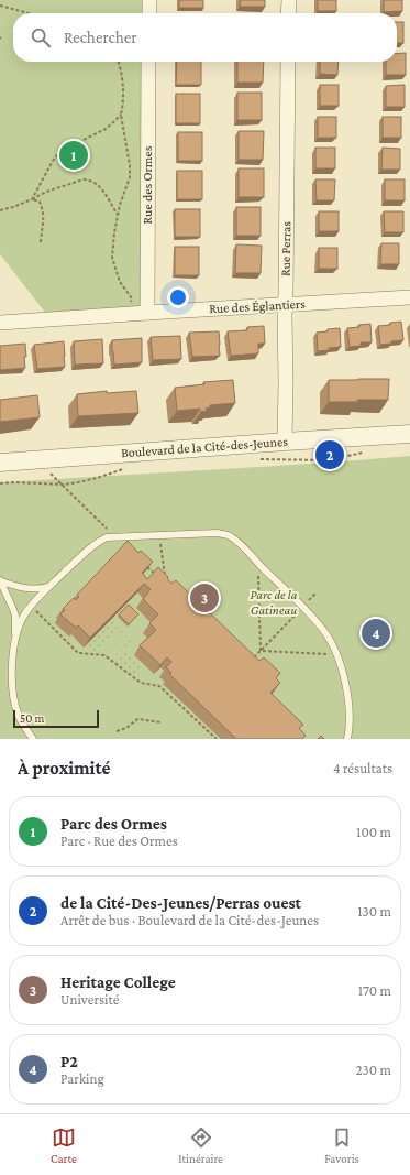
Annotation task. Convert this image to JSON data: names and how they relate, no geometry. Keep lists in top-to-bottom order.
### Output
{
  "streets": {
    "street": [
      "Rue des Ormes",
      "Rue Perras",
      "Rue des Églantiers",
      "Boulevard de la Cité-des-Jeunes"
    ]
  },
  "crossings": [
    ["Rue des Ormes", "Rue des Églantiers"],
    ["Rue Perras", "Rue des Églantiers"],
    ["Rue Perras", "Boulevard de la Cité-des-Jeunes"]
  ],
  "parks": ["Parc de la Gatineau"],
  "scale_bar": "50 m",
  "page": {
    "search": "Rechercher",
    "pins": [
      "1",
      "2",
      "3",
      "4"
    ],
    "scale": "50 m",
    "heading": ["À proximité", "4 résultats"],
    "list": [
      {
        "mark": "1",
        "name": "Parc des Ormes",
        "note": "Parc · Rue des Ormes",
        "value": "100 m"
      },
      {
        "mark": "2",
        "name": "de la Cité-Des-Jeunes/Perras ouest",
        "note": "Arrêt de bus · Boulevard de la Cité-des-Jeunes",
        "value": "130 m"
      },
      {
        "mark": "3",
        "name": "Heritage College",
        "note": "Université",
        "value": "170 m"
      },
      {
        "mark": "4",
        "name": "P2",
        "note": "Parking",
        "value": "230 m"
      }
    ],
    "nav": ["Carte", "Itinéraire", "Favoris"]
  }
}
